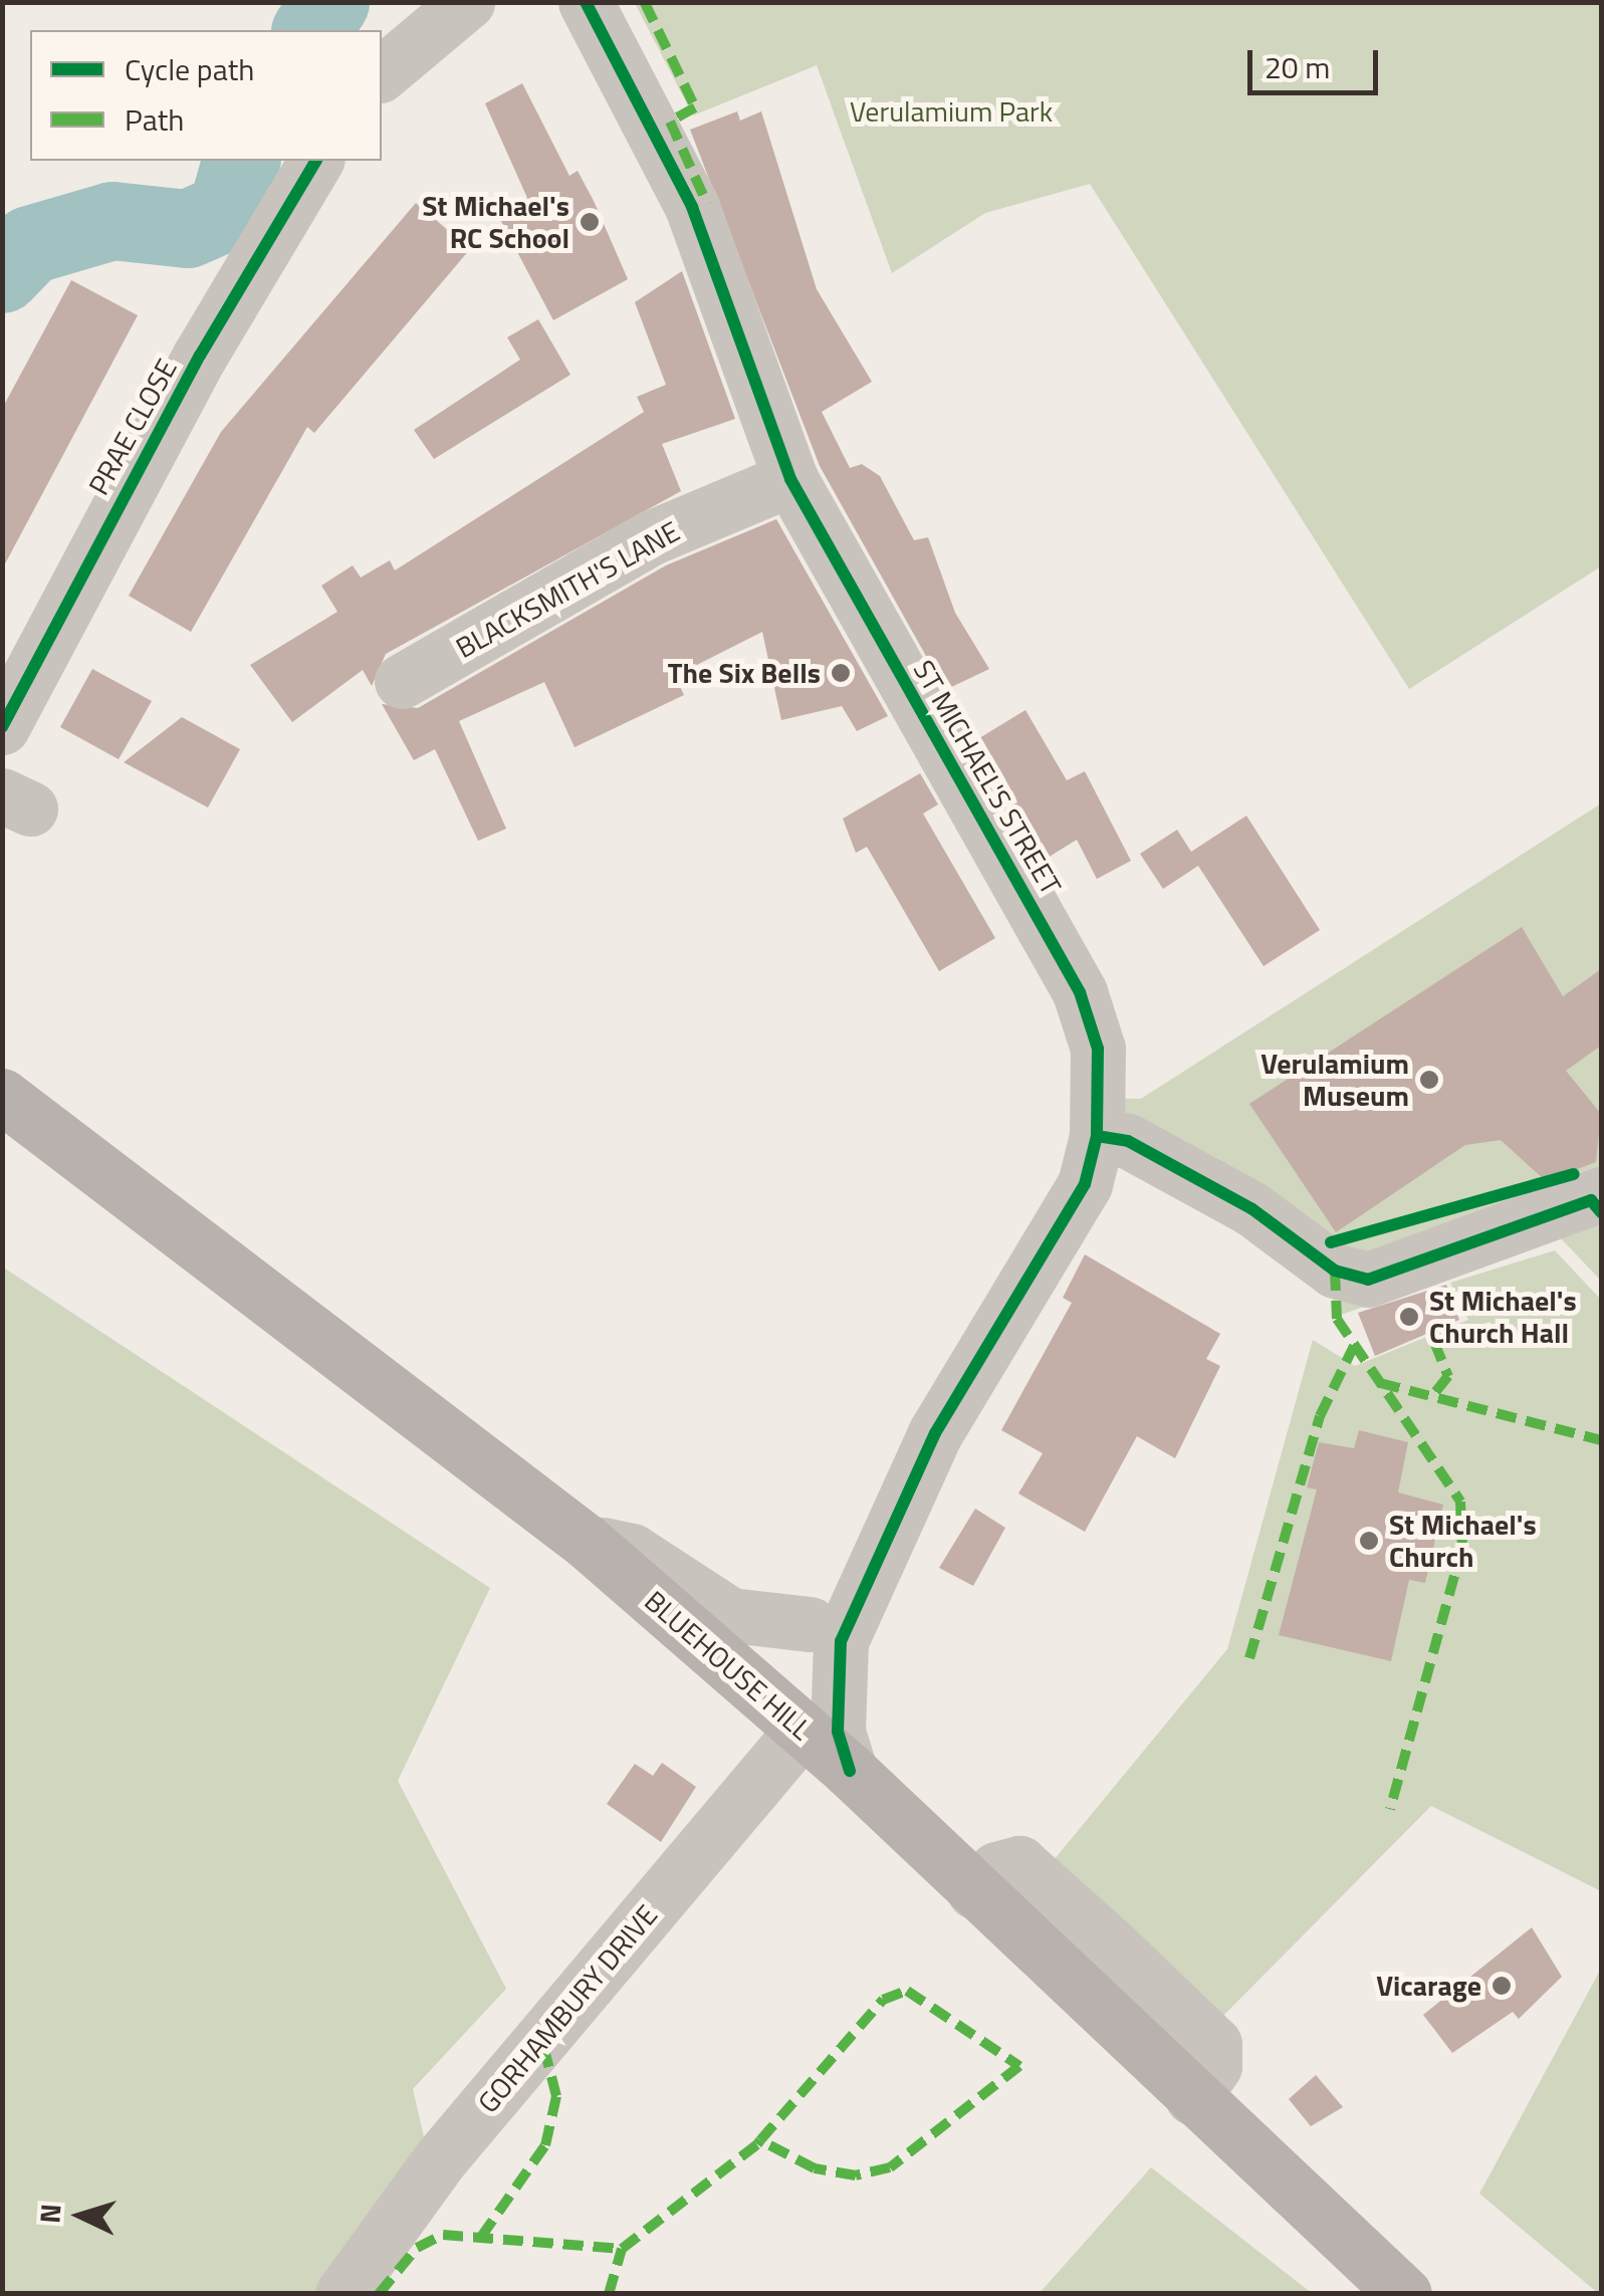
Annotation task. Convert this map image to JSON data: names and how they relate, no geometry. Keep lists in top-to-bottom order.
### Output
{
  "streets": {
    "main road": ["BLUEHOUSE HILL"],
    "street": [
      "PRAE CLOSE",
      "BLACKSMITH'S LANE",
      "ST MICHAEL'S STREET",
      "GORHAMBURY DRIVE"
    ]
  },
  "crossings": [
    ["BLACKSMITH'S LANE", "ST MICHAEL'S STREET"],
    ["BLUEHOUSE HILL", "GORHAMBURY DRIVE"]
  ],
  "parks": ["Verulamium Park"],
  "places": [
    "St Michael's RC School",
    "The Six Bells",
    "Verulamium Museum",
    "St Michael's Church Hall",
    "St Michael's Church",
    "Vicarage"
  ],
  "legend": ["Cycle path", "Path"],
  "scale_bar": "20 m",
  "north": "left"
}
